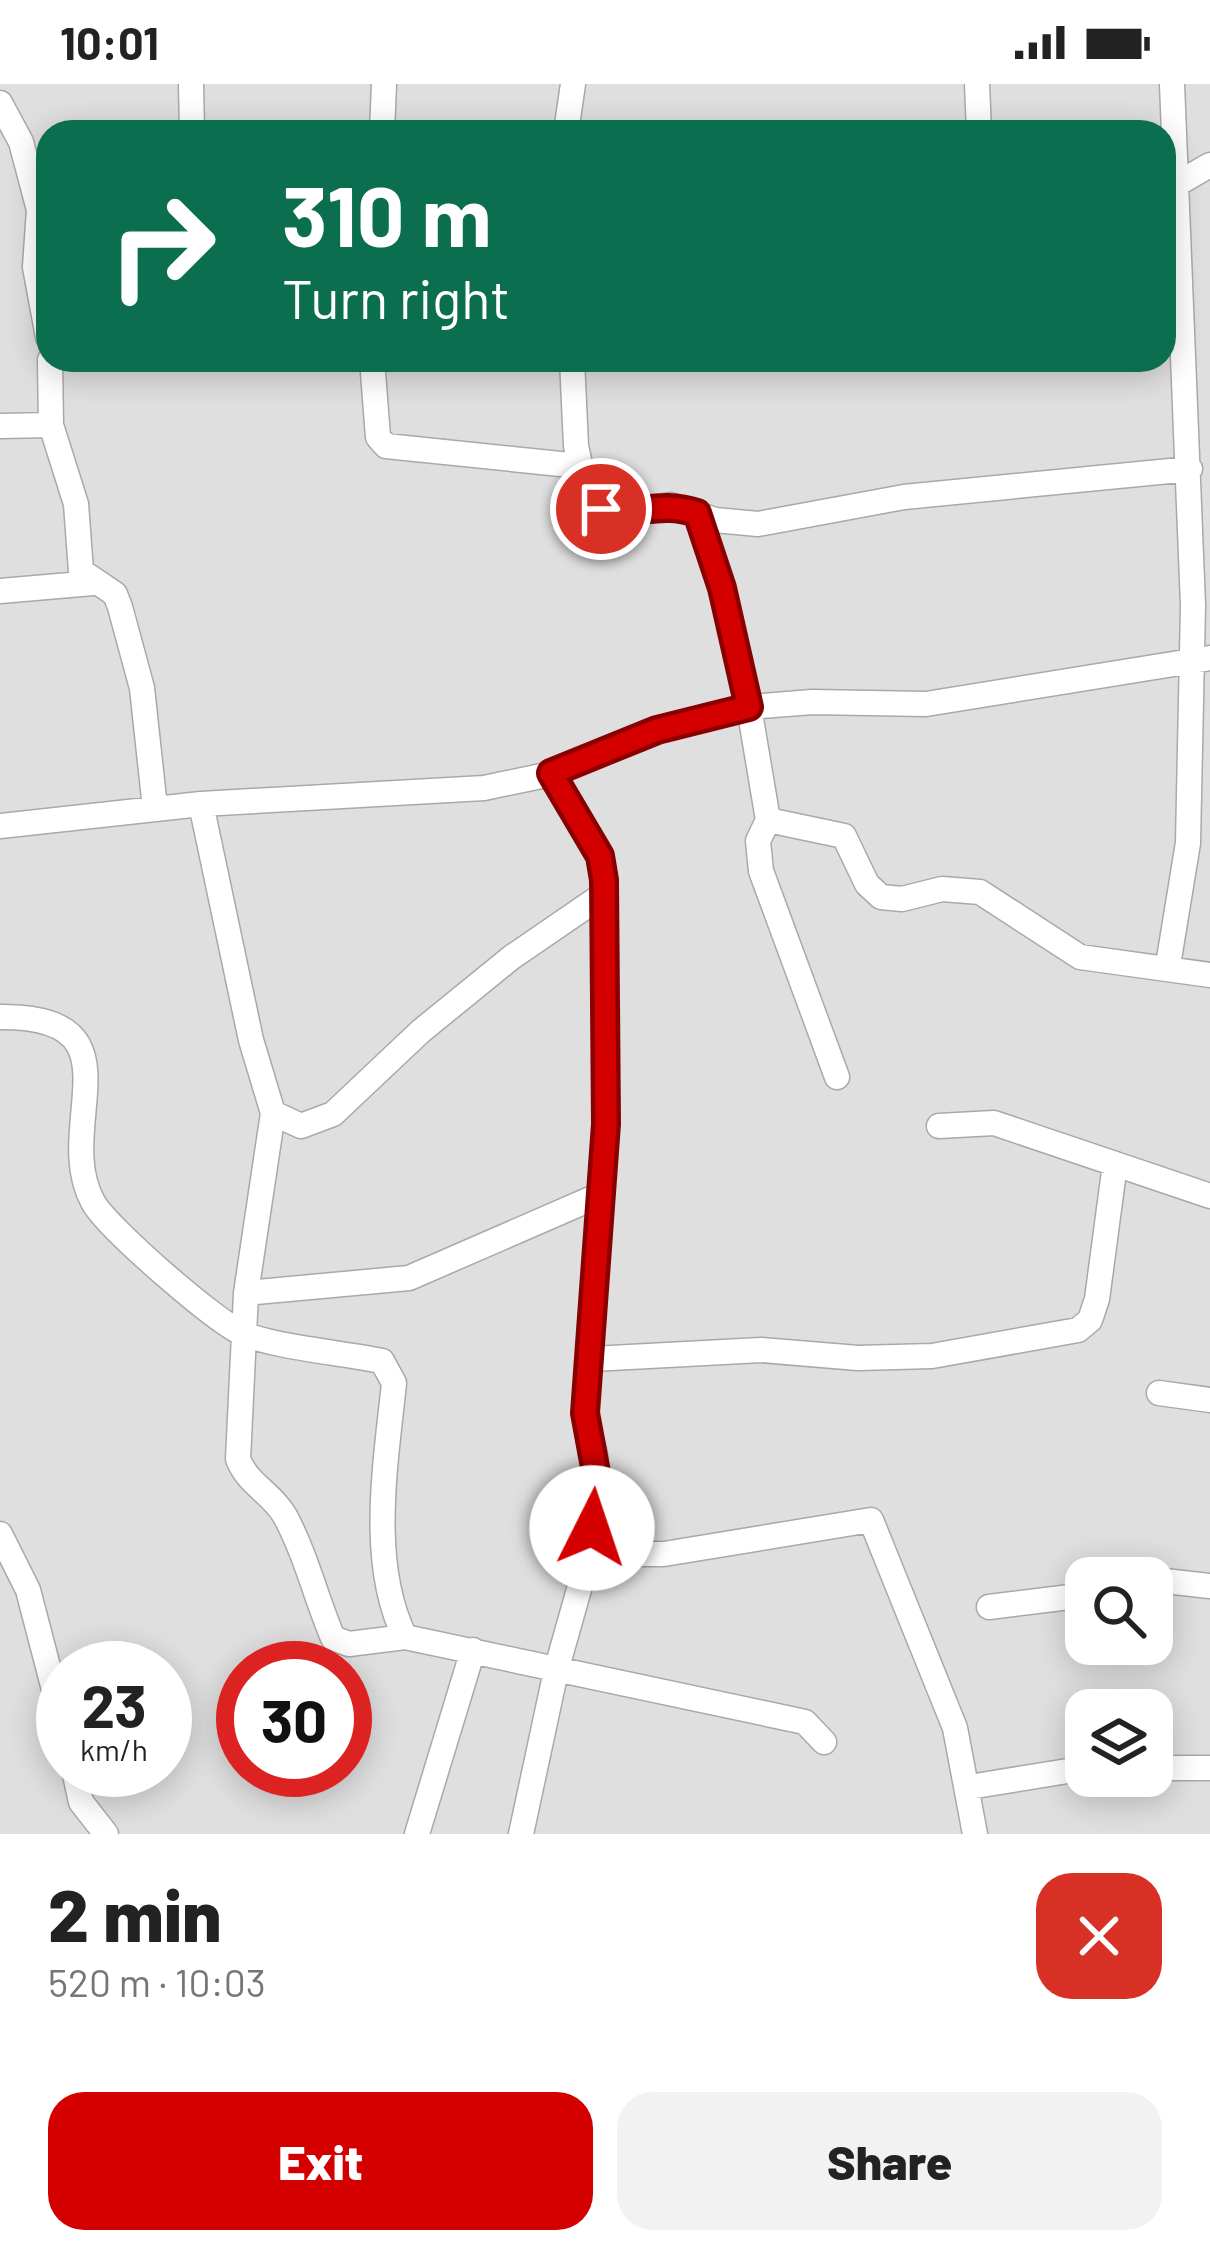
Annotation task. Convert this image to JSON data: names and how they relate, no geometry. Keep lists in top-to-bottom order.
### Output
{
  "page": {
    "status": "10:01",
    "turn": ["310 m", "Turn right"],
    "speed": "23 km/h",
    "limit": "30",
    "heading": ["2 min", "520 m · 10:03"],
    "buttons": ["Exit", "Share"]
  }
}
